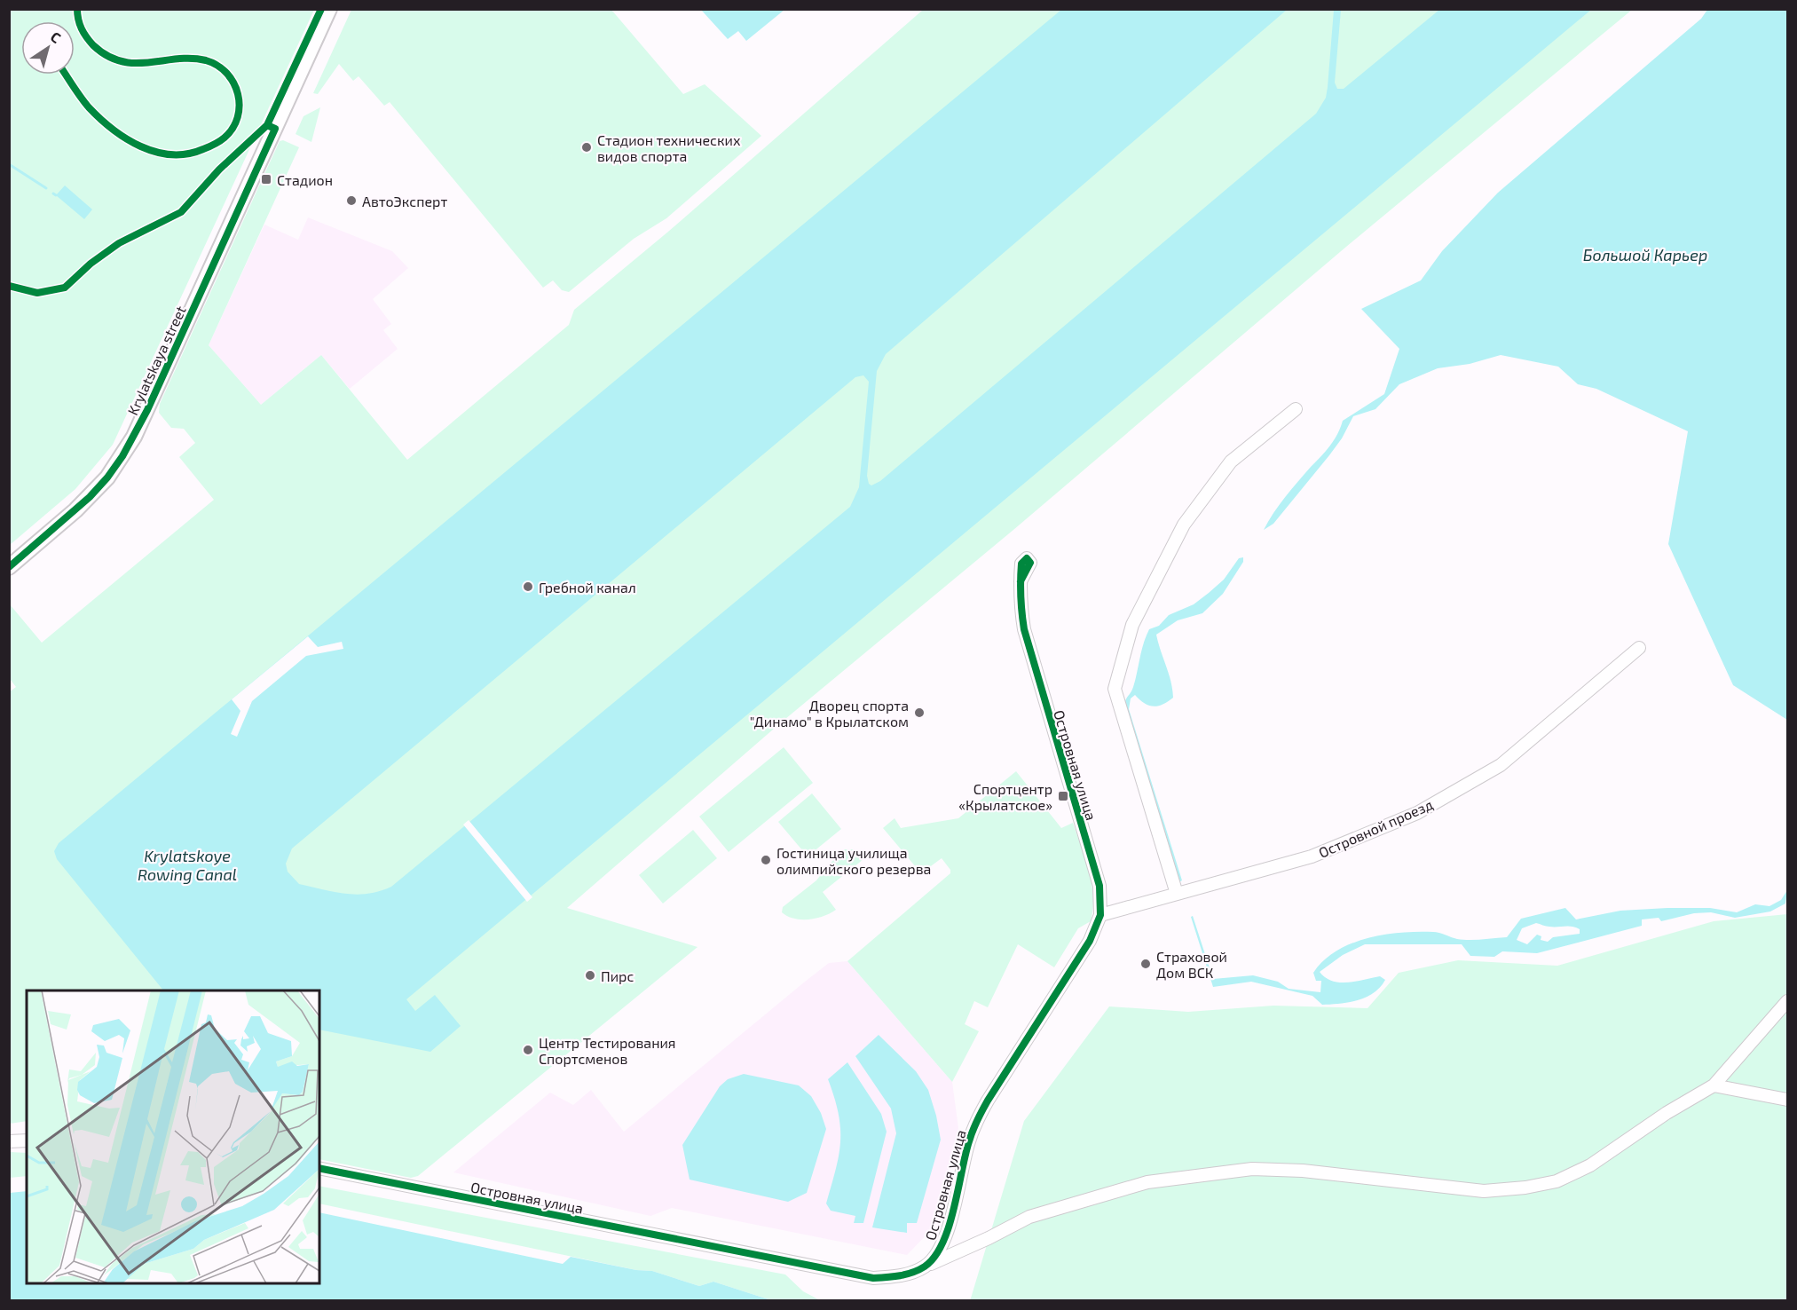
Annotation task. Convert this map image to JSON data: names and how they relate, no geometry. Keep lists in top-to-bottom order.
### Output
{
  "streets": {
    "main road": ["Krylatskaya street"],
    "street": ["Островная улица", "Островной проезд"]
  },
  "crossings": [
    ["Островная улица", "Островной проезд"]
  ],
  "water": ["Большой Карьер", "Krylatskoye Rowing Canal"],
  "places": {
    "other": [
      "Стадион технических видов спорта",
      "АвтоЭксперт",
      "Гребной канал",
      "Дворец спорта \"Динамо\" в Крылатском",
      "Гостиница училища олимпийского резерва",
      "Страховой Дом ВСК",
      "Пирс",
      "Центр Тестирования Спортсменов"
    ],
    "transit": ["Стадион", "Спортцентр «Крылатское»"]
  },
  "north": "top right"
}
